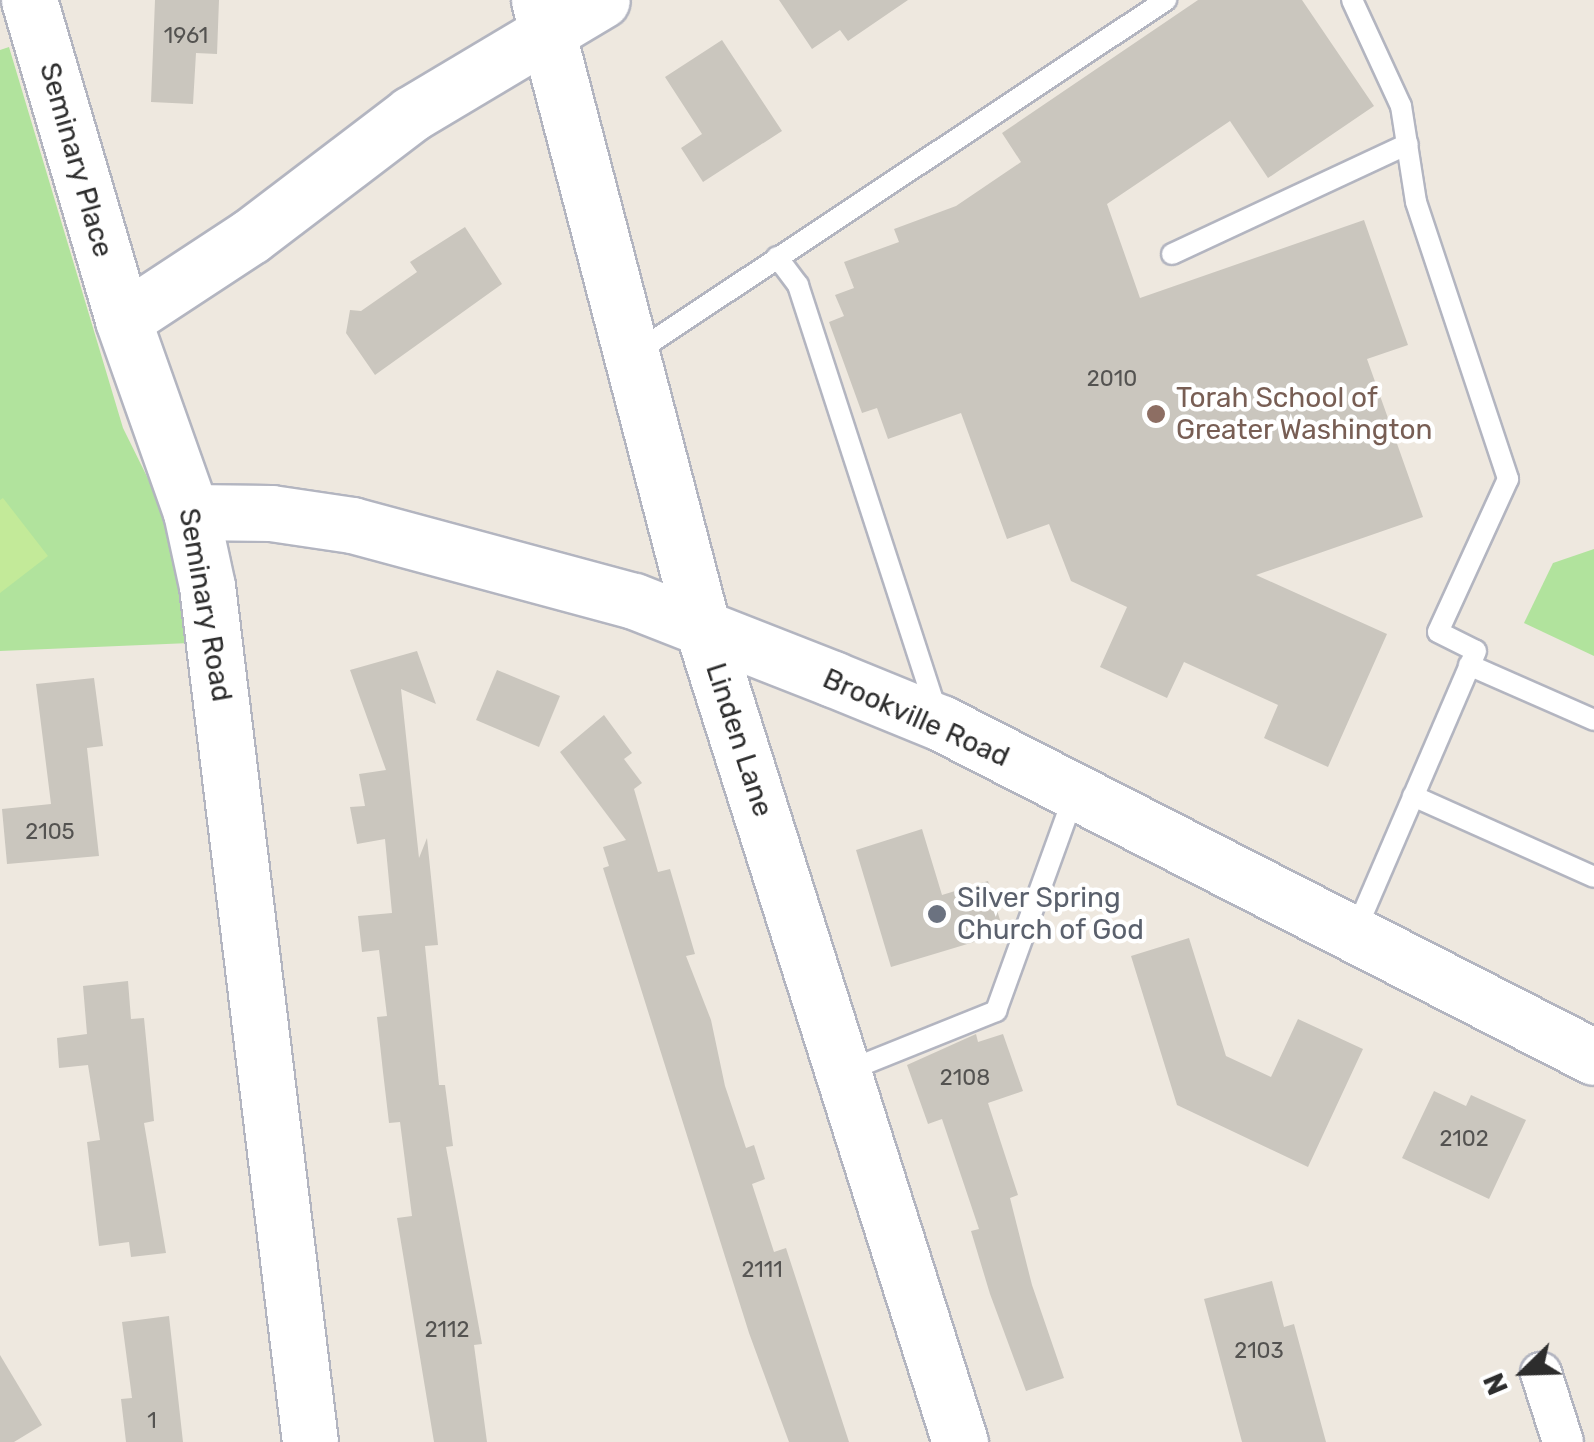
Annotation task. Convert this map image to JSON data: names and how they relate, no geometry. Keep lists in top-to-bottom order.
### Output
{
  "streets": {
    "street": [
      "Seminary Place",
      "Seminary Road",
      "Brookville Road",
      "Linden Lane"
    ]
  },
  "crossings": [
    ["Seminary Place", "Seminary Road"],
    ["Seminary Road", "Brookville Road"],
    ["Brookville Road", "Linden Lane"]
  ],
  "places": ["Torah School of Greater Washington", "Silver Spring Church of God"],
  "house_numbers": [
    "1961",
    "2010",
    "2105",
    "2108",
    "2102",
    "2111",
    "2112",
    "2103",
    "1"
  ],
  "north": "bottom left"
}
